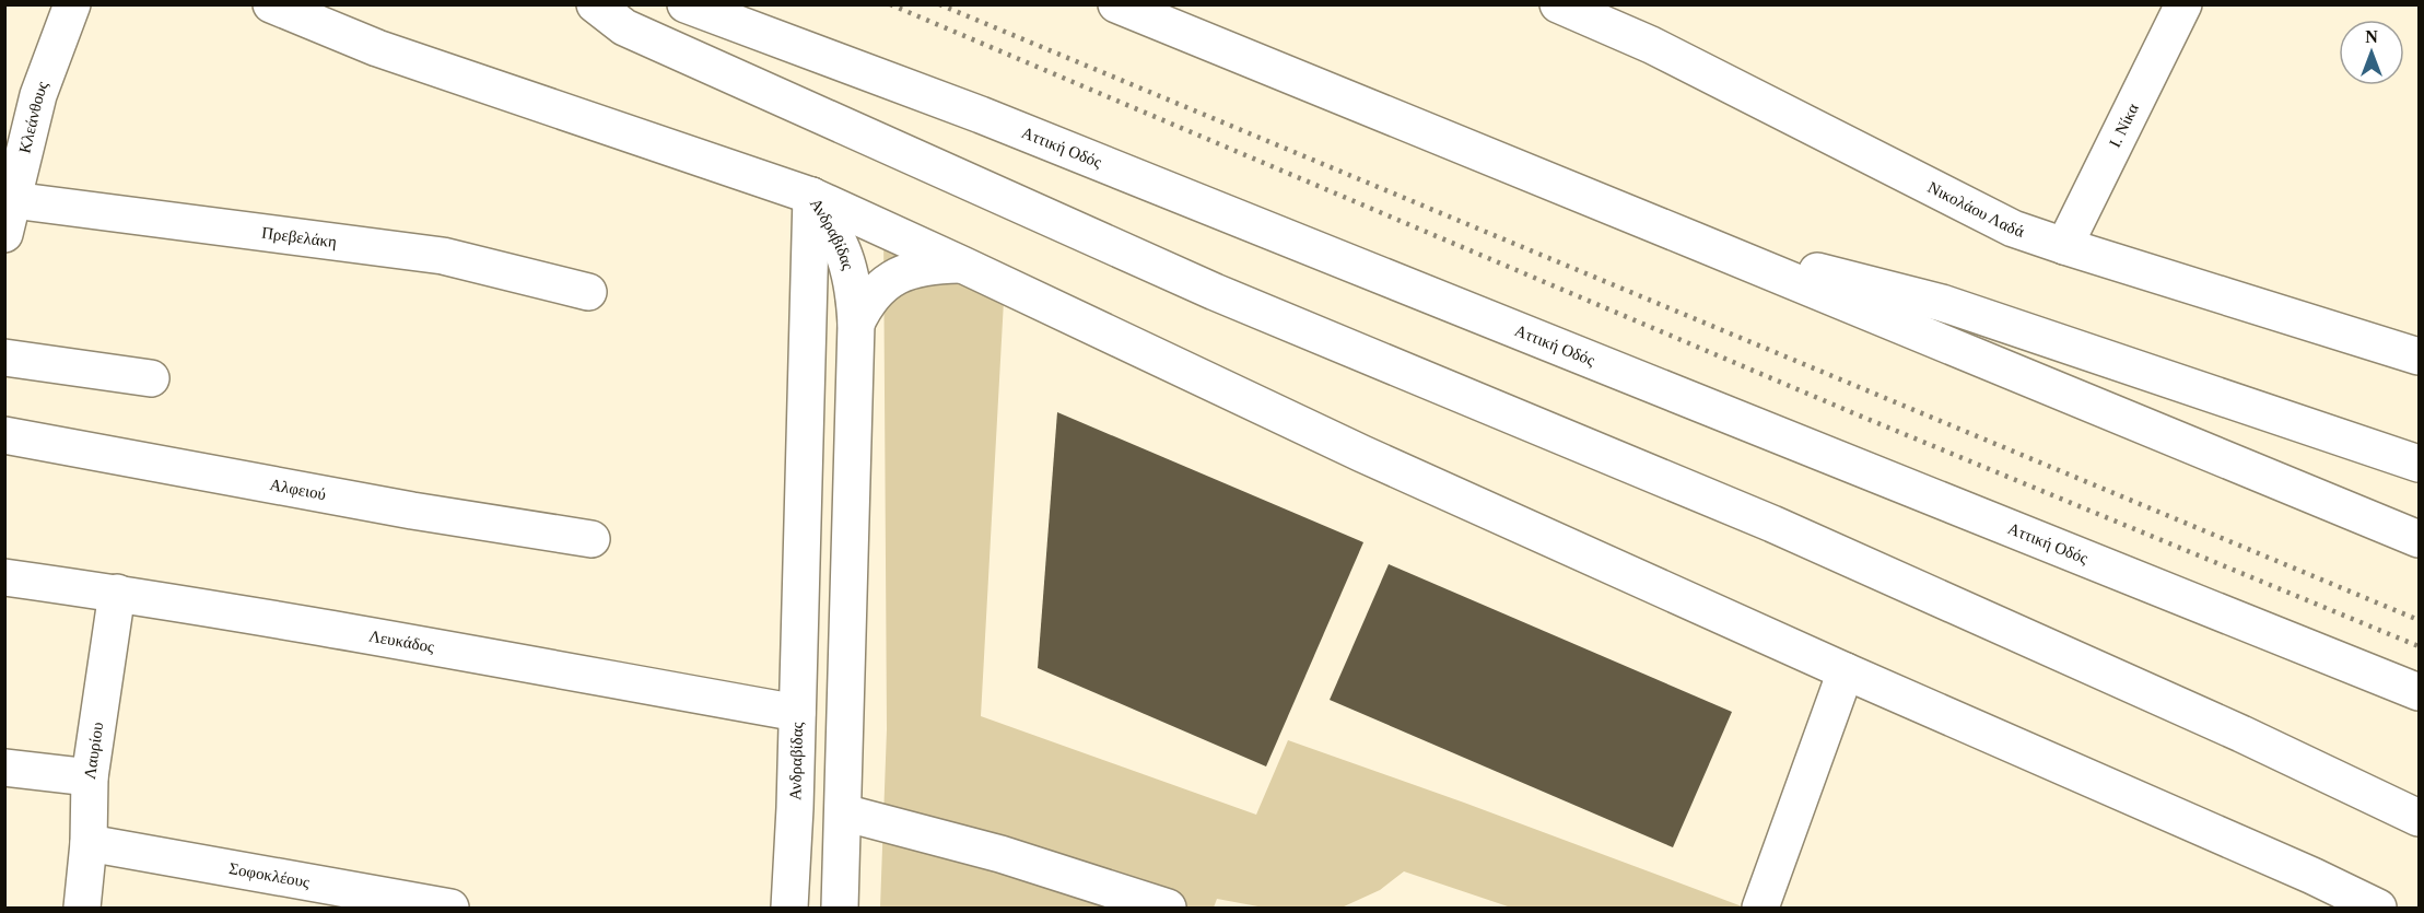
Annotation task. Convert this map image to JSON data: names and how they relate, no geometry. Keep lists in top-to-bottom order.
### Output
{
  "streets": {
    "main road": [
      "Κλεάνθους",
      "Ι. Νίκα",
      "Αττική Οδός",
      "Νικολάου Λαδά",
      "Πρεβελάκη",
      "Ανδραβίδας",
      "Αλφειού",
      "Λευκάδος",
      "Λαυρίου",
      "Σοφοκλέους"
    ]
  },
  "crossings": [
    ["Κλεάνθους", "Πρεβελάκη"],
    ["Ι. Νίκα", "Νικολάου Λαδά"],
    ["Ανδραβίδας", "Λευκάδος"],
    ["Λευκάδος", "Λαυρίου"],
    ["Λαυρίου", "Σοφοκλέους"]
  ],
  "north": "top"
}
